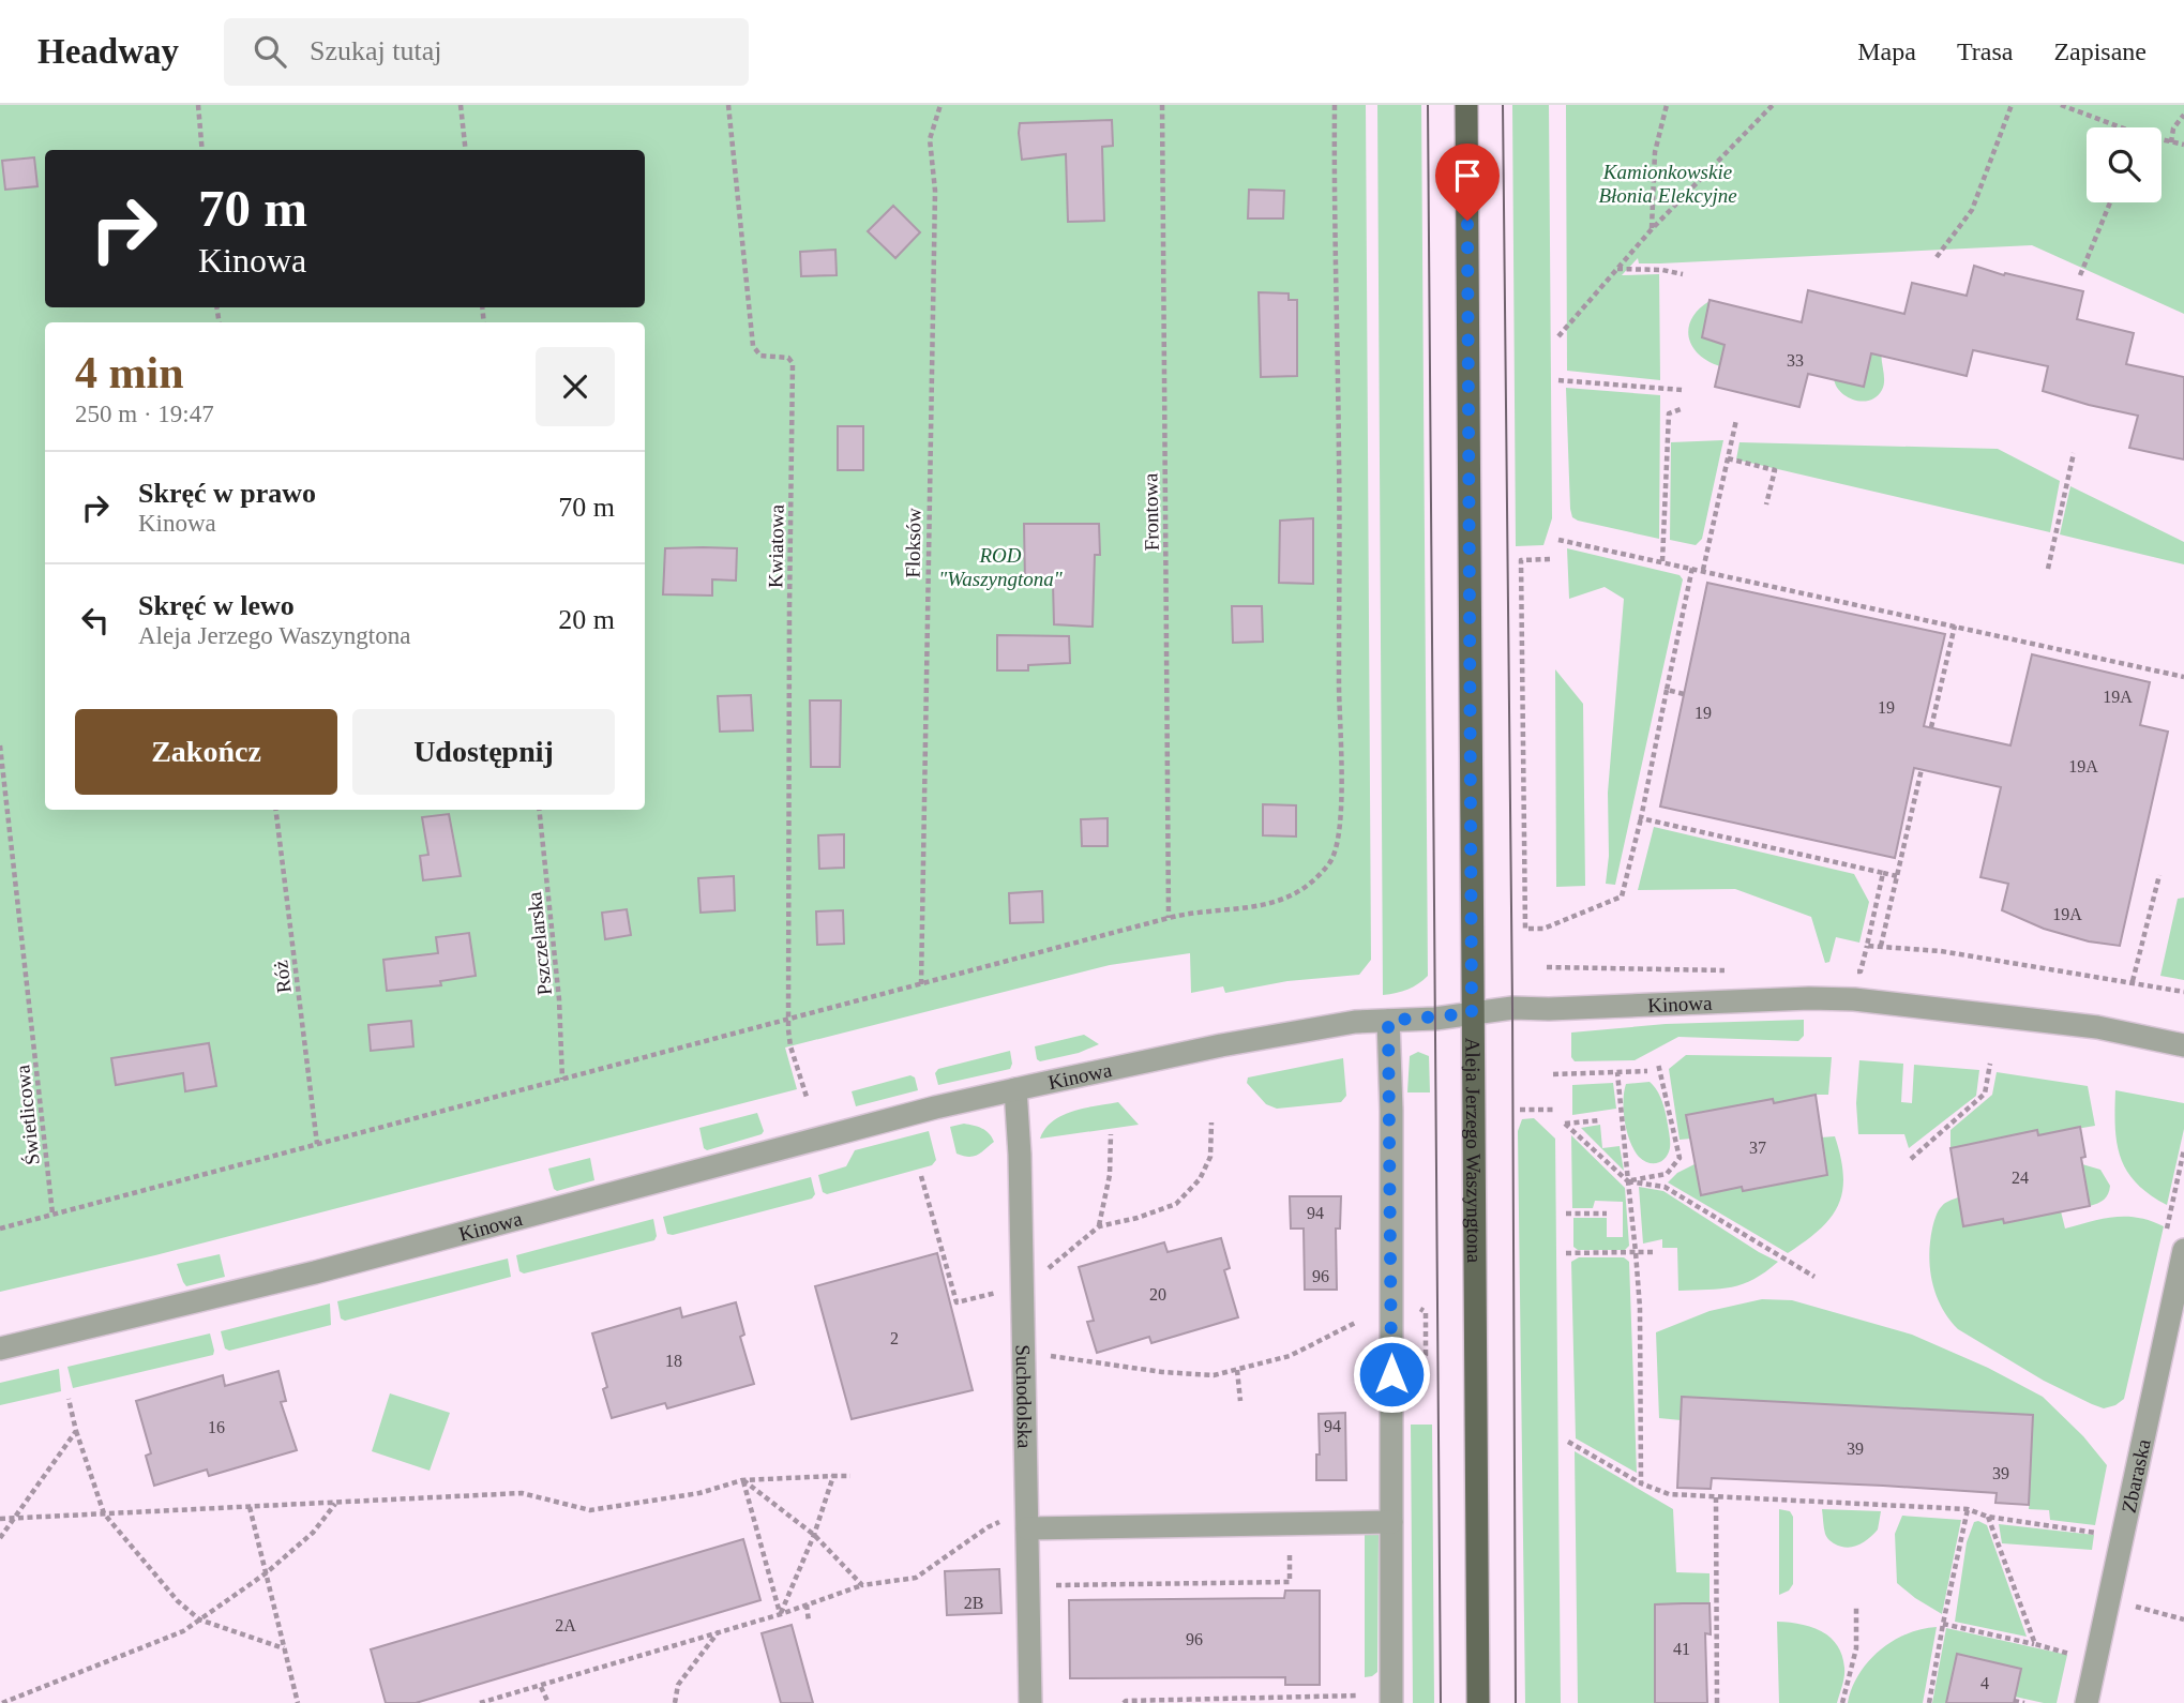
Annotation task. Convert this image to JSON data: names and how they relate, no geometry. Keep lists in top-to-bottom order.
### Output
{
  "streets": {
    "main road": ["Aleja Jerzego Waszyngtona"],
    "street": ["Kinowa", "Suchodolska", "Zbaraska"],
    "path": [
      "Frontowa",
      "Floksów",
      "Kwiatowa",
      "Pszczelarska",
      "Róż",
      "Świetlicowa"
    ]
  },
  "crossings": [
    ["Kinowa", "Aleja Jerzego Waszyngtona"],
    ["Kinowa", "Suchodolska"]
  ],
  "parks": ["Kamionkowskie Błonia Elekcyjne", "ROD \"Waszyngtona\""],
  "house_numbers": [
    "33",
    "19A",
    "19",
    "19",
    "19A",
    "19A",
    "37",
    "24",
    "94",
    "96",
    "20",
    "2",
    "18",
    "94",
    "16",
    "39",
    "39",
    "2B",
    "2A",
    "96",
    "41",
    "4"
  ],
  "page": {
    "header": "Headway",
    "search": "Szukaj tutaj",
    "nav": ["Mapa", "Trasa", "Zapisane"],
    "turn": ["70 m", "Kinowa"],
    "heading": ["4 min", "250 m · 19:47"],
    "list": [
      {
        "name": "Skręć w prawo",
        "note": "Kinowa",
        "value": "70 m"
      },
      {
        "name": "Skręć w lewo",
        "note": "Aleja Jerzego Waszyngtona",
        "value": "20 m"
      }
    ],
    "buttons": ["Zakończ", "Udostępnij"]
  }
}
